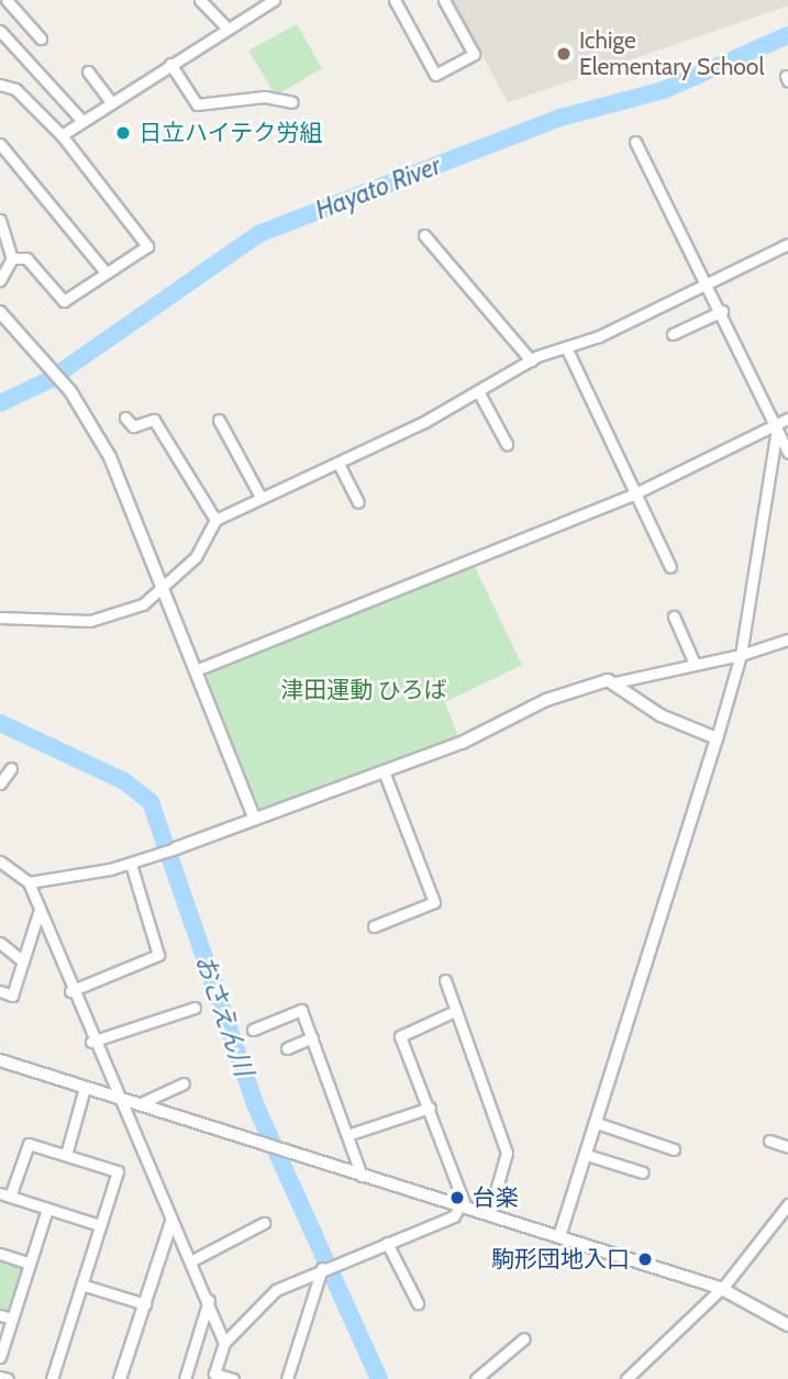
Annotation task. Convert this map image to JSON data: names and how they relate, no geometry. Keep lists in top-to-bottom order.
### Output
{
  "water": ["Hayato River", "おさえん川"],
  "parks": ["津田運動 ひろば"],
  "places": [
    "Ichige Elementary School",
    "日立ハイテク労組",
    "台楽",
    "駒形団地入口"
  ]
}
